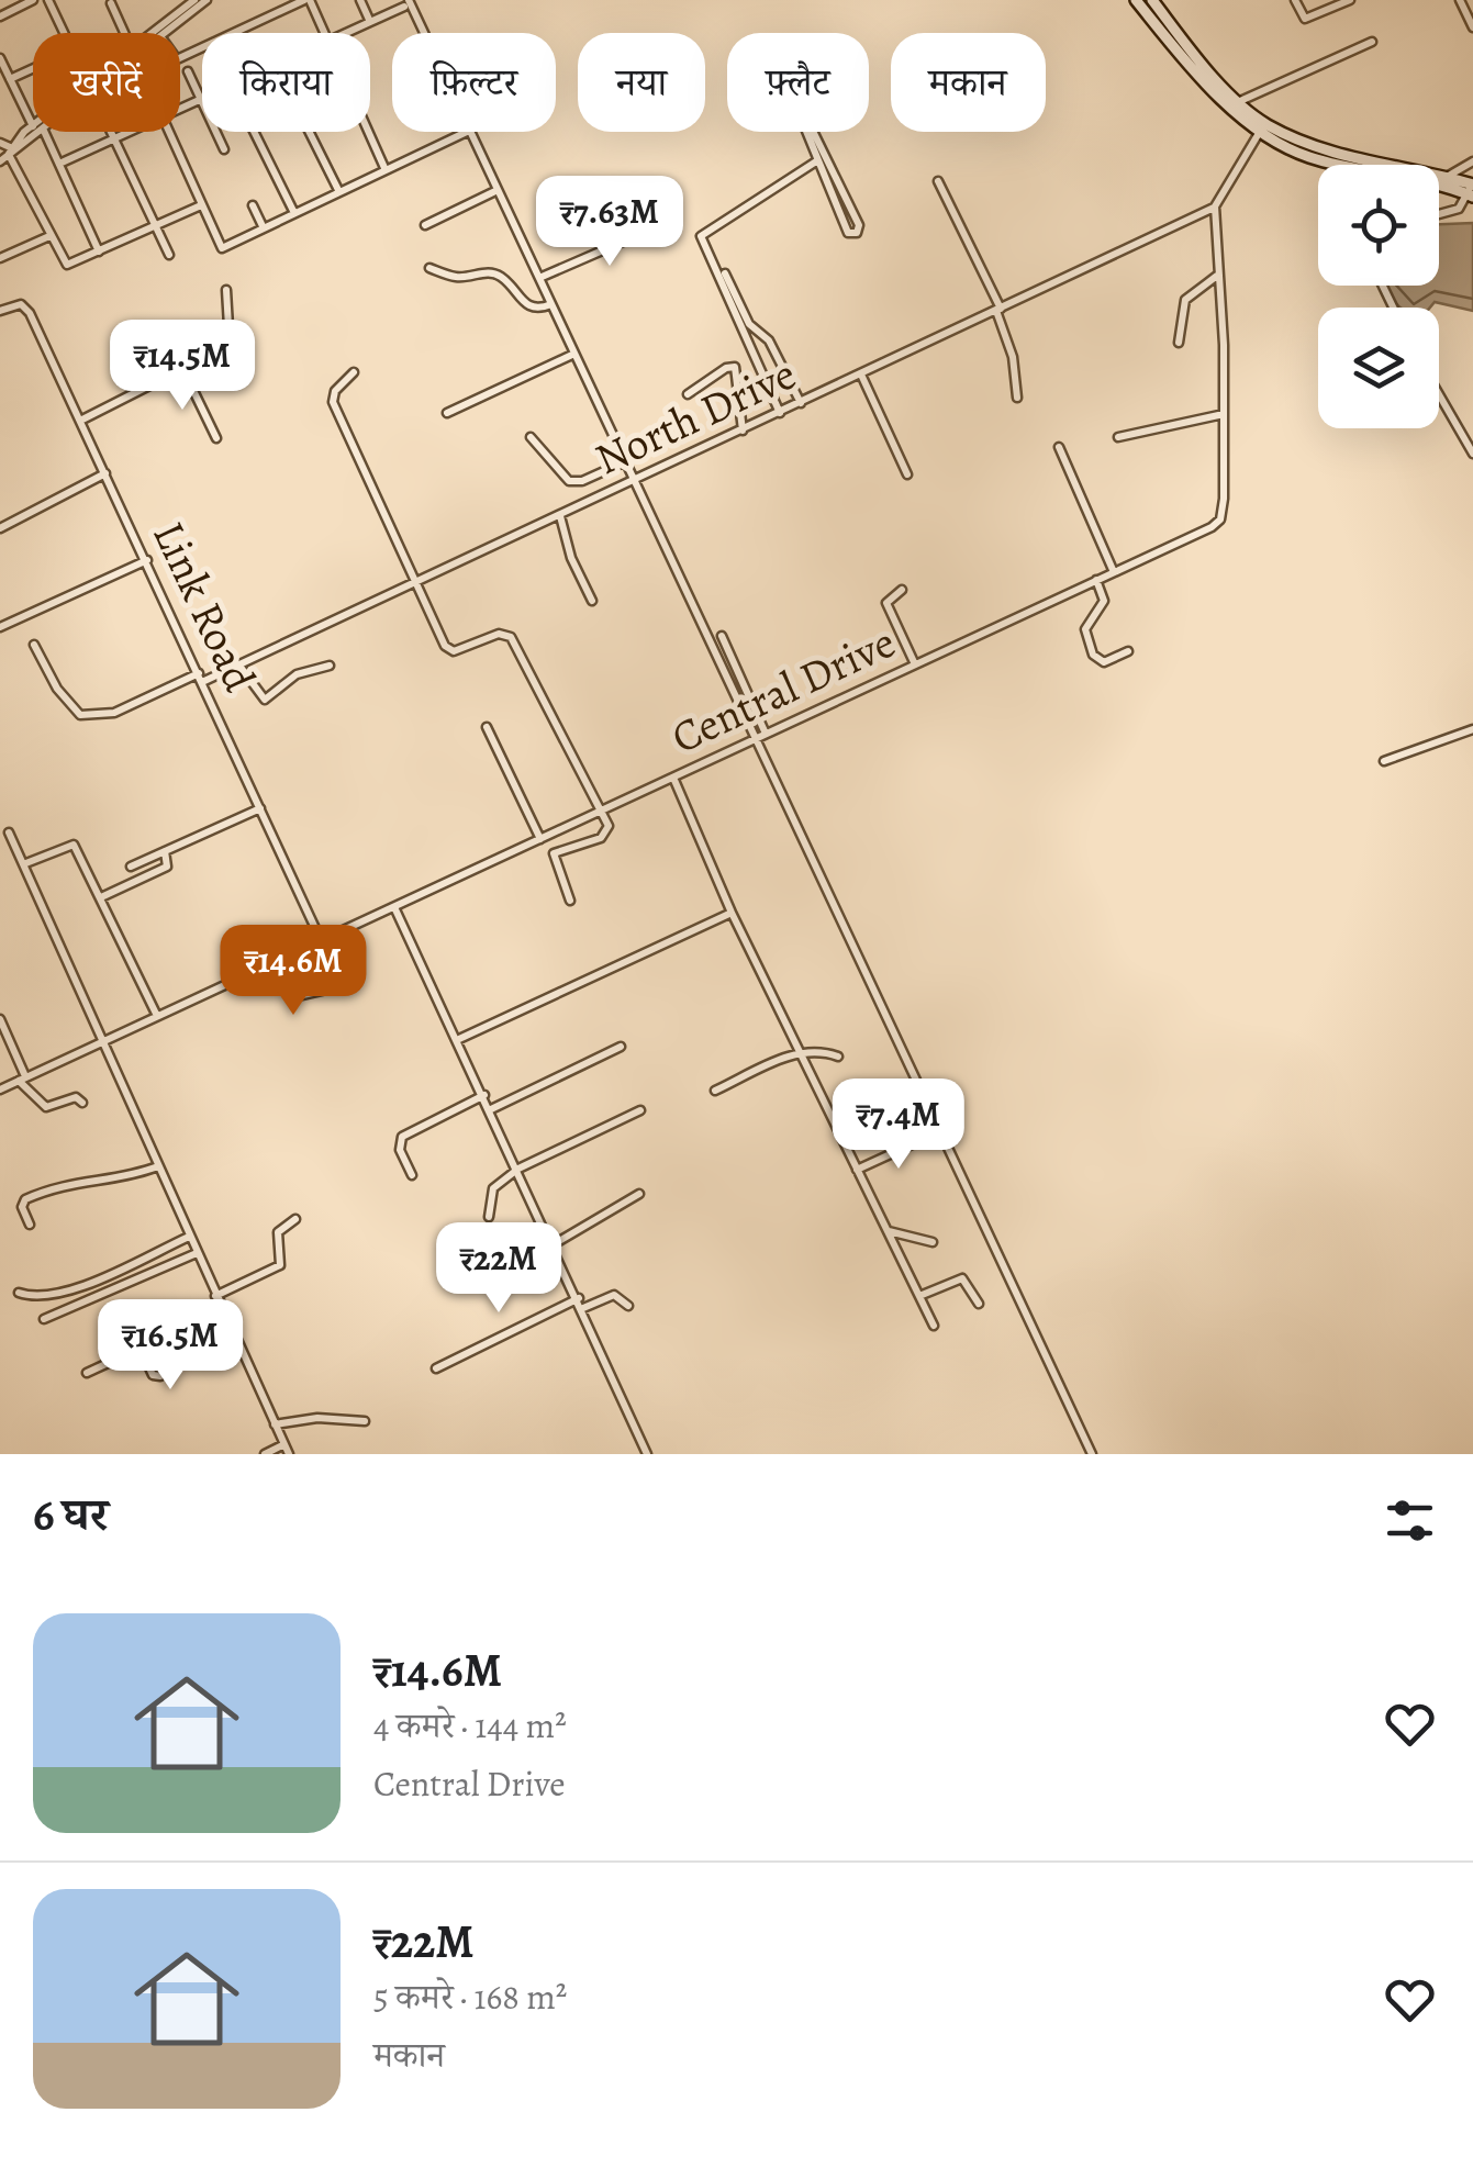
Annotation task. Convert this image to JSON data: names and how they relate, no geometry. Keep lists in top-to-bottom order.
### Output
{
  "streets": {
    "street": ["North Drive", "Link Road", "Central Drive"]
  },
  "crossings": [
    ["North Drive", "Link Road"],
    ["North Drive", "Central Drive"],
    ["Link Road", "Central Drive"]
  ],
  "page": {
    "chip": [
      "खरीदें",
      "किराया",
      "फ़िल्टर",
      "नया",
      "फ़्लैट",
      "मकान"
    ],
    "price": [
      "₹7.63M",
      "₹14.5M",
      "₹14.6M",
      "₹7.4M",
      "₹22M",
      "₹16.5M"
    ],
    "heading": "6 घर",
    "list": [
      {
        "name": "₹14.6M",
        "note": "4 कमरे · 144 m² · Central Drive"
      },
      {
        "name": "₹22M",
        "note": "5 कमरे · 168 m² · मकान"
      }
    ]
  }
}
